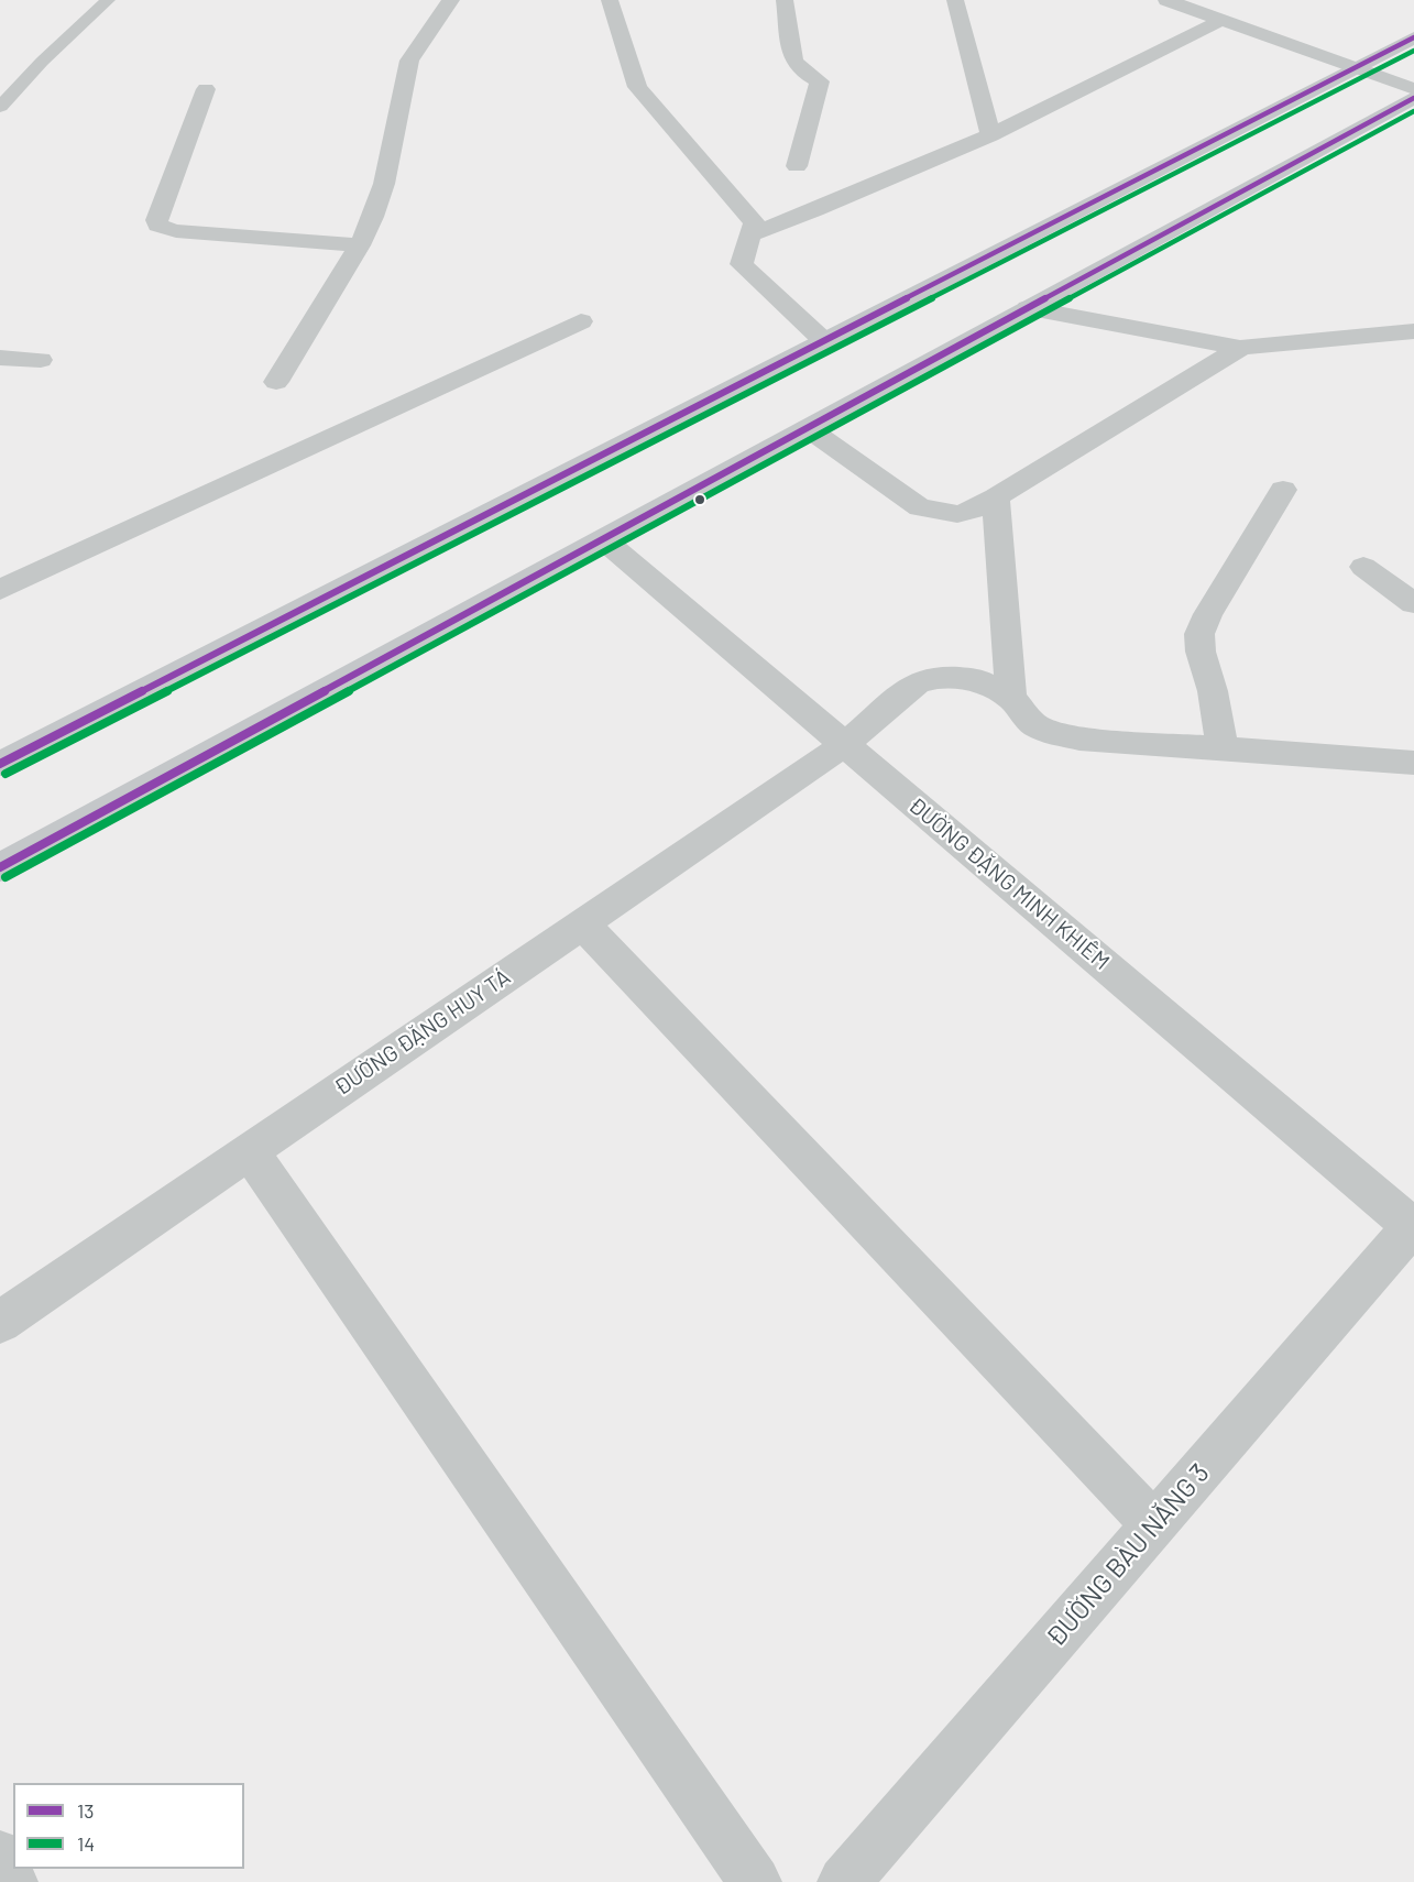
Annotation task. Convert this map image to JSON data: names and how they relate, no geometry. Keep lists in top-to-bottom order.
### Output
{
  "streets": {
    "street": ["ĐƯỜNG ĐẶNG MINH KHIÊM", "ĐƯỜNG ĐẶNG HUY TÁ", "ĐƯỜNG BÀU NĂNG 3"]
  },
  "crossings": [
    ["ĐƯỜNG ĐẶNG MINH KHIÊM", "ĐƯỜNG ĐẶNG HUY TÁ"],
    ["ĐƯỜNG ĐẶNG MINH KHIÊM", "ĐƯỜNG BÀU NĂNG 3"]
  ],
  "lines": ["transit line 13", "transit line 14"],
  "legend": ["13", "14"]
}
